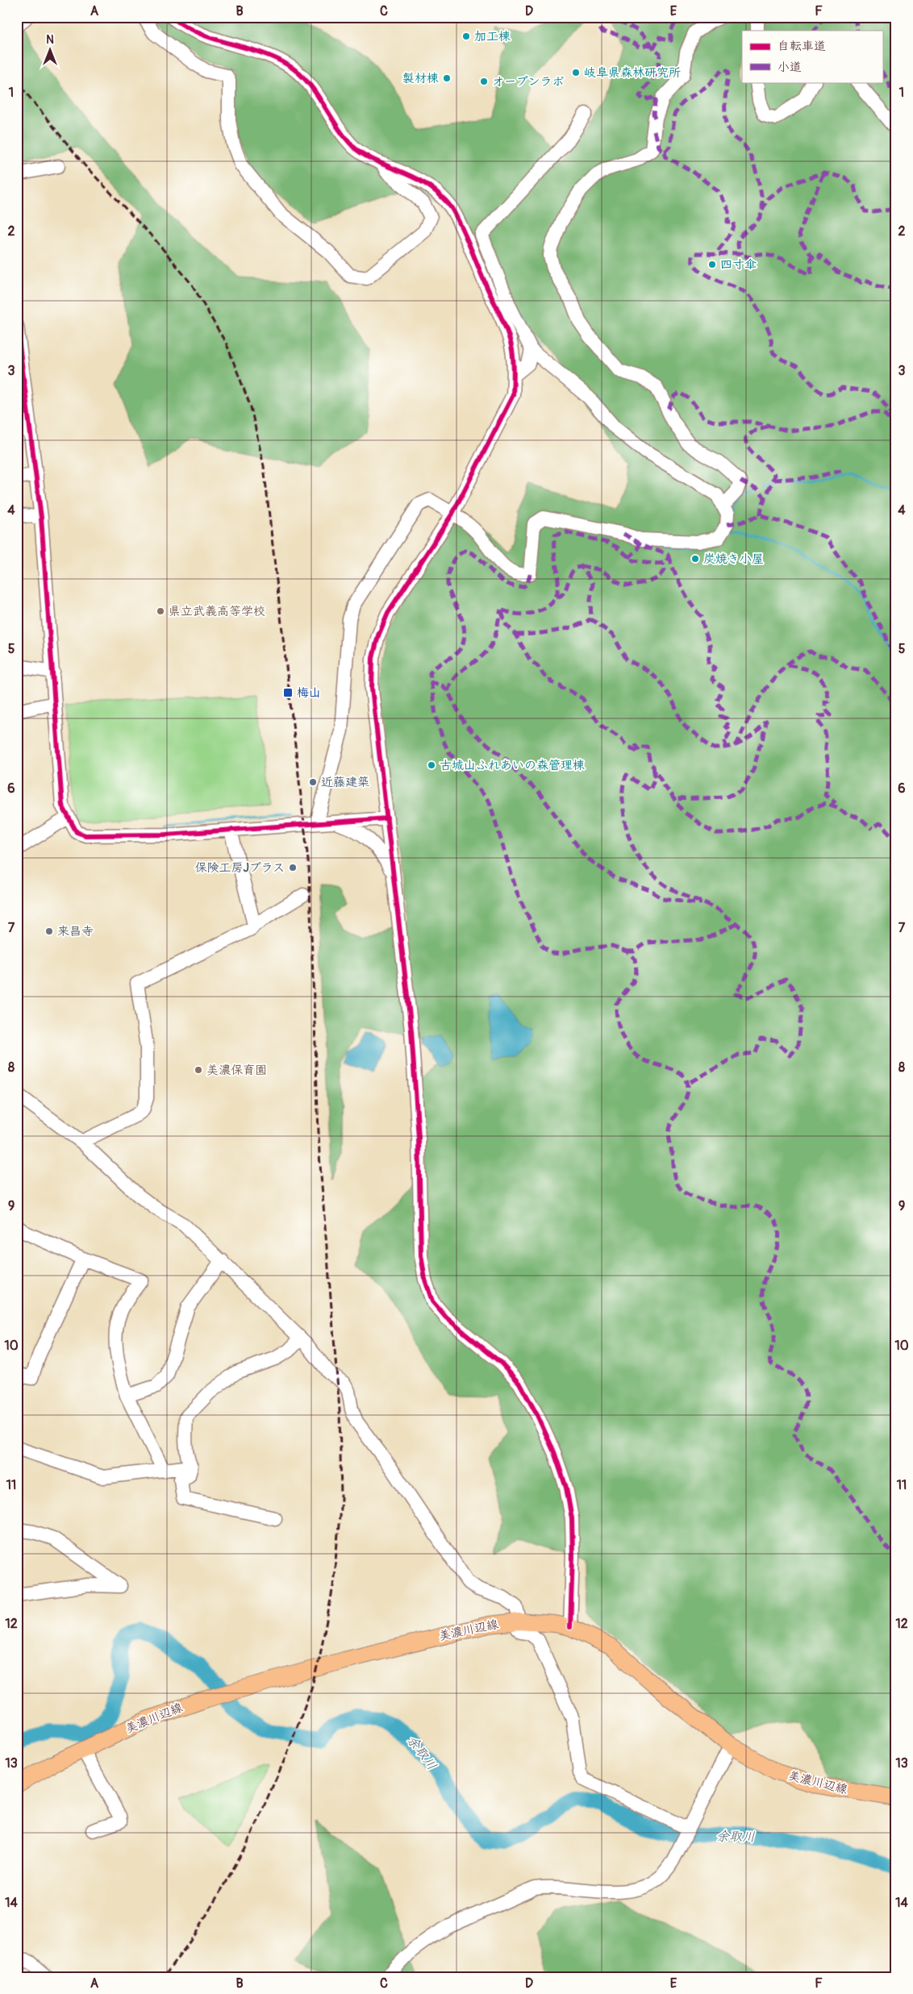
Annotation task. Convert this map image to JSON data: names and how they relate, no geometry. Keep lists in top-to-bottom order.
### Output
{
  "streets": {
    "main road": ["美濃川辺線"]
  },
  "water": ["余取川"],
  "places": {
    "other": [
      "加工棟",
      "岐阜県森林研究所",
      "製材棟",
      "オープンラボ",
      "四寸傘",
      "炭焼き小屋",
      "県立武義高等学校",
      "古城山ふれあいの森管理棟",
      "近藤建築",
      "保険工房Jプラス",
      "来昌寺",
      "美濃保育園"
    ],
    "transit": ["梅山"]
  },
  "legend": ["自転車道", "小道"],
  "north": "top",
  "grid": {
    "columns": [
      "A",
      "B",
      "C",
      "D",
      "E",
      "F"
    ],
    "rows": [
      "1",
      "2",
      "3",
      "4",
      "5",
      "6",
      "7",
      "8",
      "9",
      "10",
      "11",
      "12",
      "13",
      "14"
    ]
  }
}
